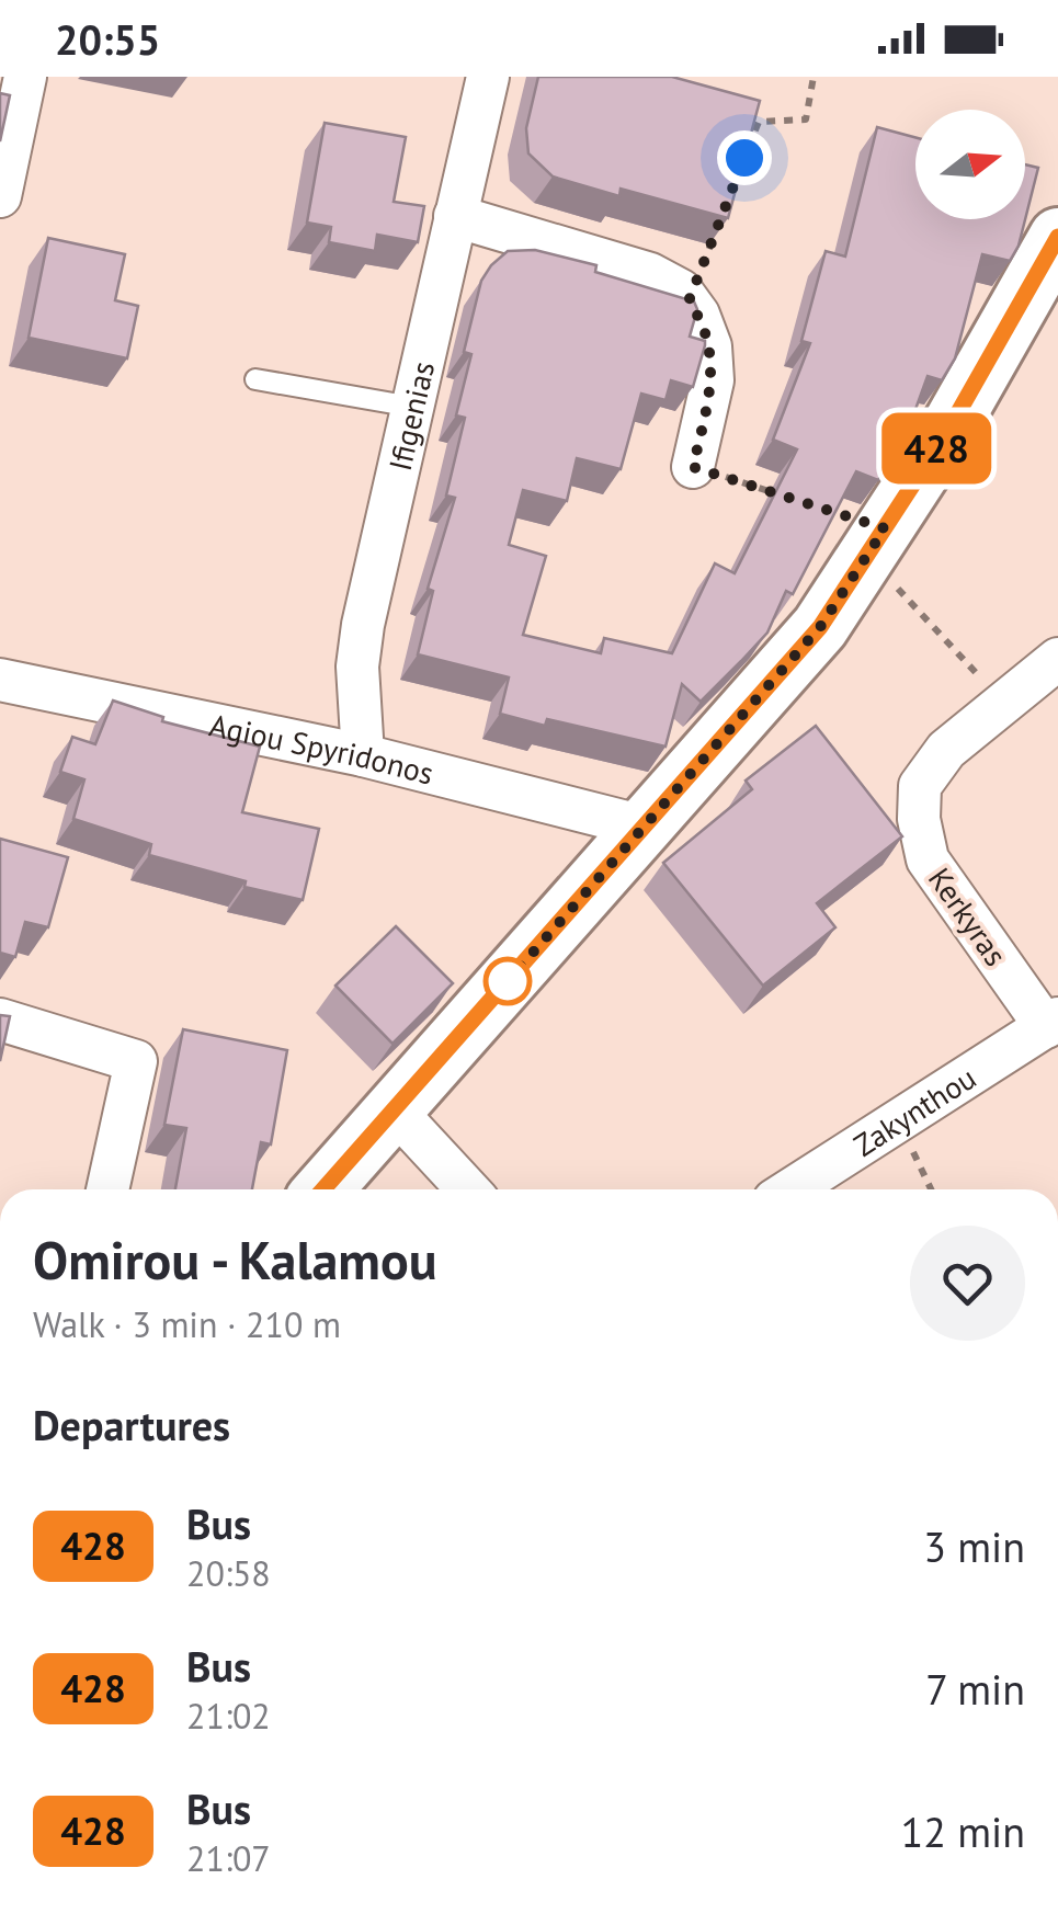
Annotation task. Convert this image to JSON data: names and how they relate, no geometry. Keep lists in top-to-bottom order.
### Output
{
  "streets": {
    "street": [
      "Ifigenias",
      "Agiou Spyridonos",
      "Kerkyras",
      "Zakynthou"
    ]
  },
  "crossings": [
    ["Ifigenias", "Agiou Spyridonos"],
    ["Kerkyras", "Zakynthou"]
  ],
  "lines": ["bus line 428"],
  "north": "right",
  "page": {
    "status": "20:55",
    "on_map": "428",
    "heading": [
      ["Omirou - Kalamou", "Walk · 3 min · 210 m"],
      "Departures"
    ],
    "list": [
      {
        "mark": "428",
        "name": "Bus",
        "note": "20:58",
        "value": "3 min"
      },
      {
        "mark": "428",
        "name": "Bus",
        "note": "21:02",
        "value": "7 min"
      },
      {
        "mark": "428",
        "name": "Bus",
        "note": "21:07",
        "value": "12 min"
      }
    ]
  }
}
